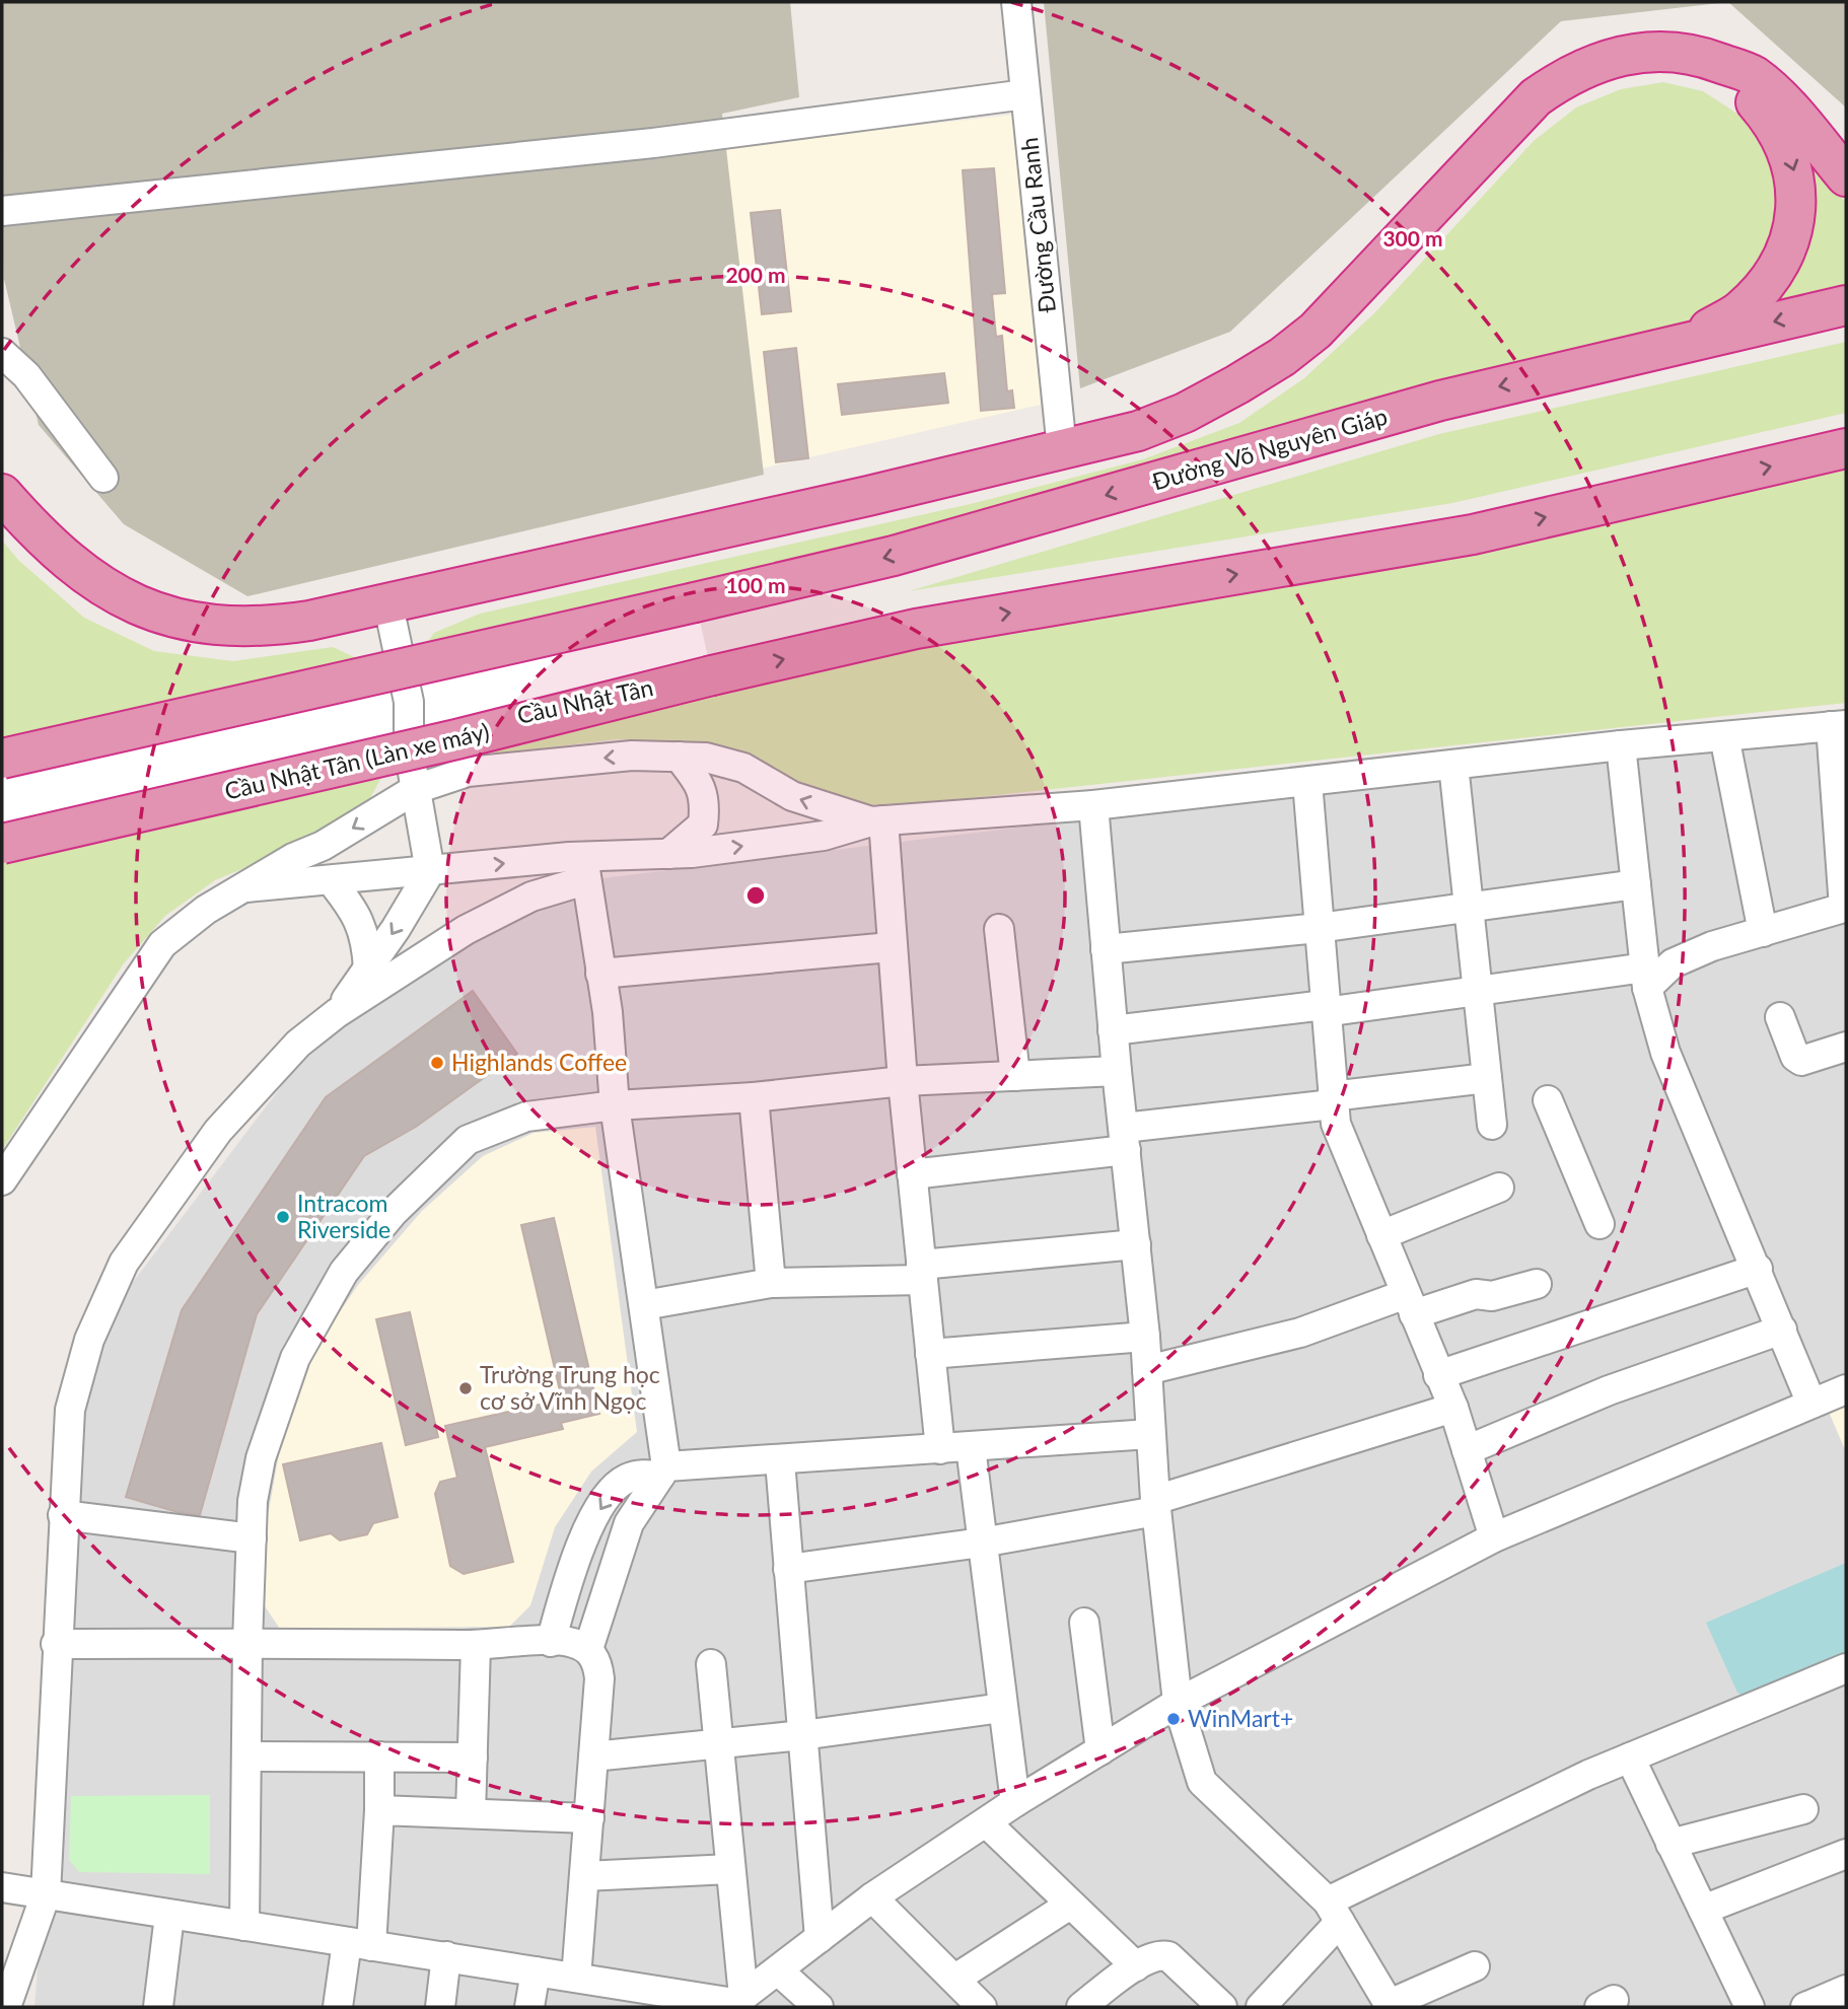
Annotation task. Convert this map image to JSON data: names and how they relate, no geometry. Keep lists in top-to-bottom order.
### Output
{
  "streets": {
    "highway": ["Đường Võ Nguyên Giáp", "Cầu Nhật Tân", "Cầu Nhật Tân (Làn xe máy)"],
    "street": ["Đường Cầu Ranh"]
  },
  "crossings": [
    ["Cầu Nhật Tân", "Cầu Nhật Tân (Làn xe máy)"]
  ],
  "places": [
    "Highlands Coffee",
    "Intracom Riverside",
    "Trường Trung học cơ sở Vĩnh Ngọc",
    "WinMart+"
  ],
  "rings": ["300 m", "200 m", "100 m"]
}
